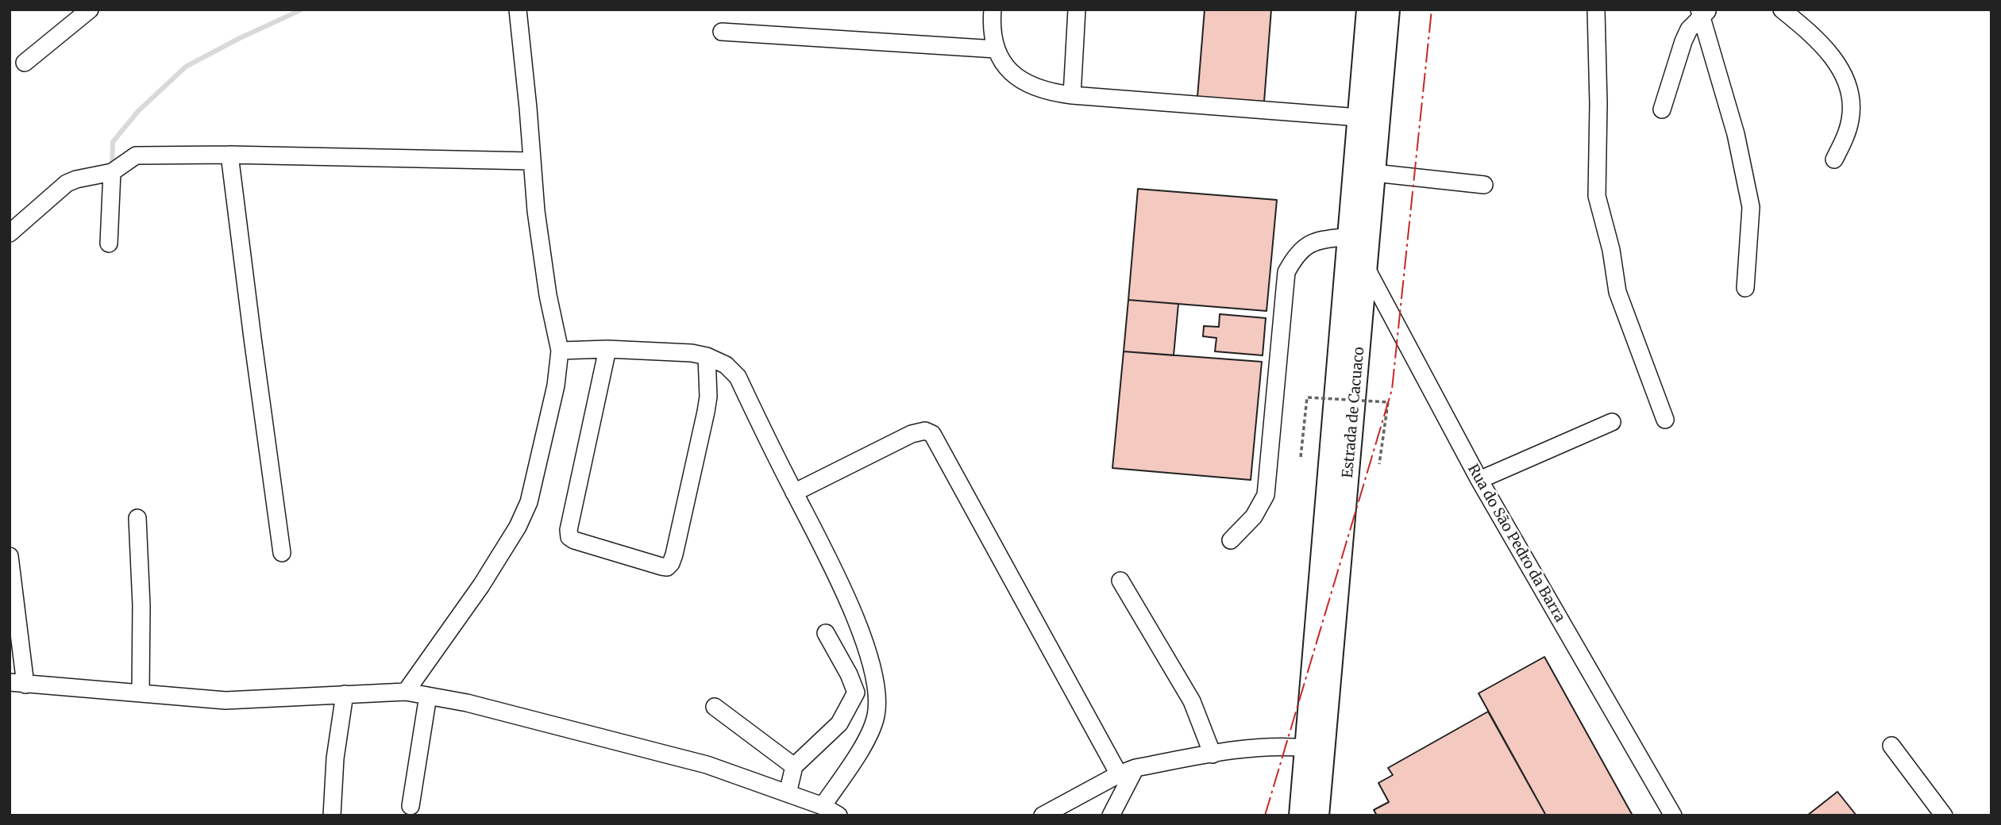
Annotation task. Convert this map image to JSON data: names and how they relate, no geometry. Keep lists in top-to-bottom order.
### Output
{
  "streets": {
    "main road": ["Estrada de Cacuaco"],
    "street": ["Rua do São Pedro da Barra"]
  },
  "crossings": [
    ["Estrada de Cacuaco", "Rua do São Pedro da Barra"]
  ]
}
